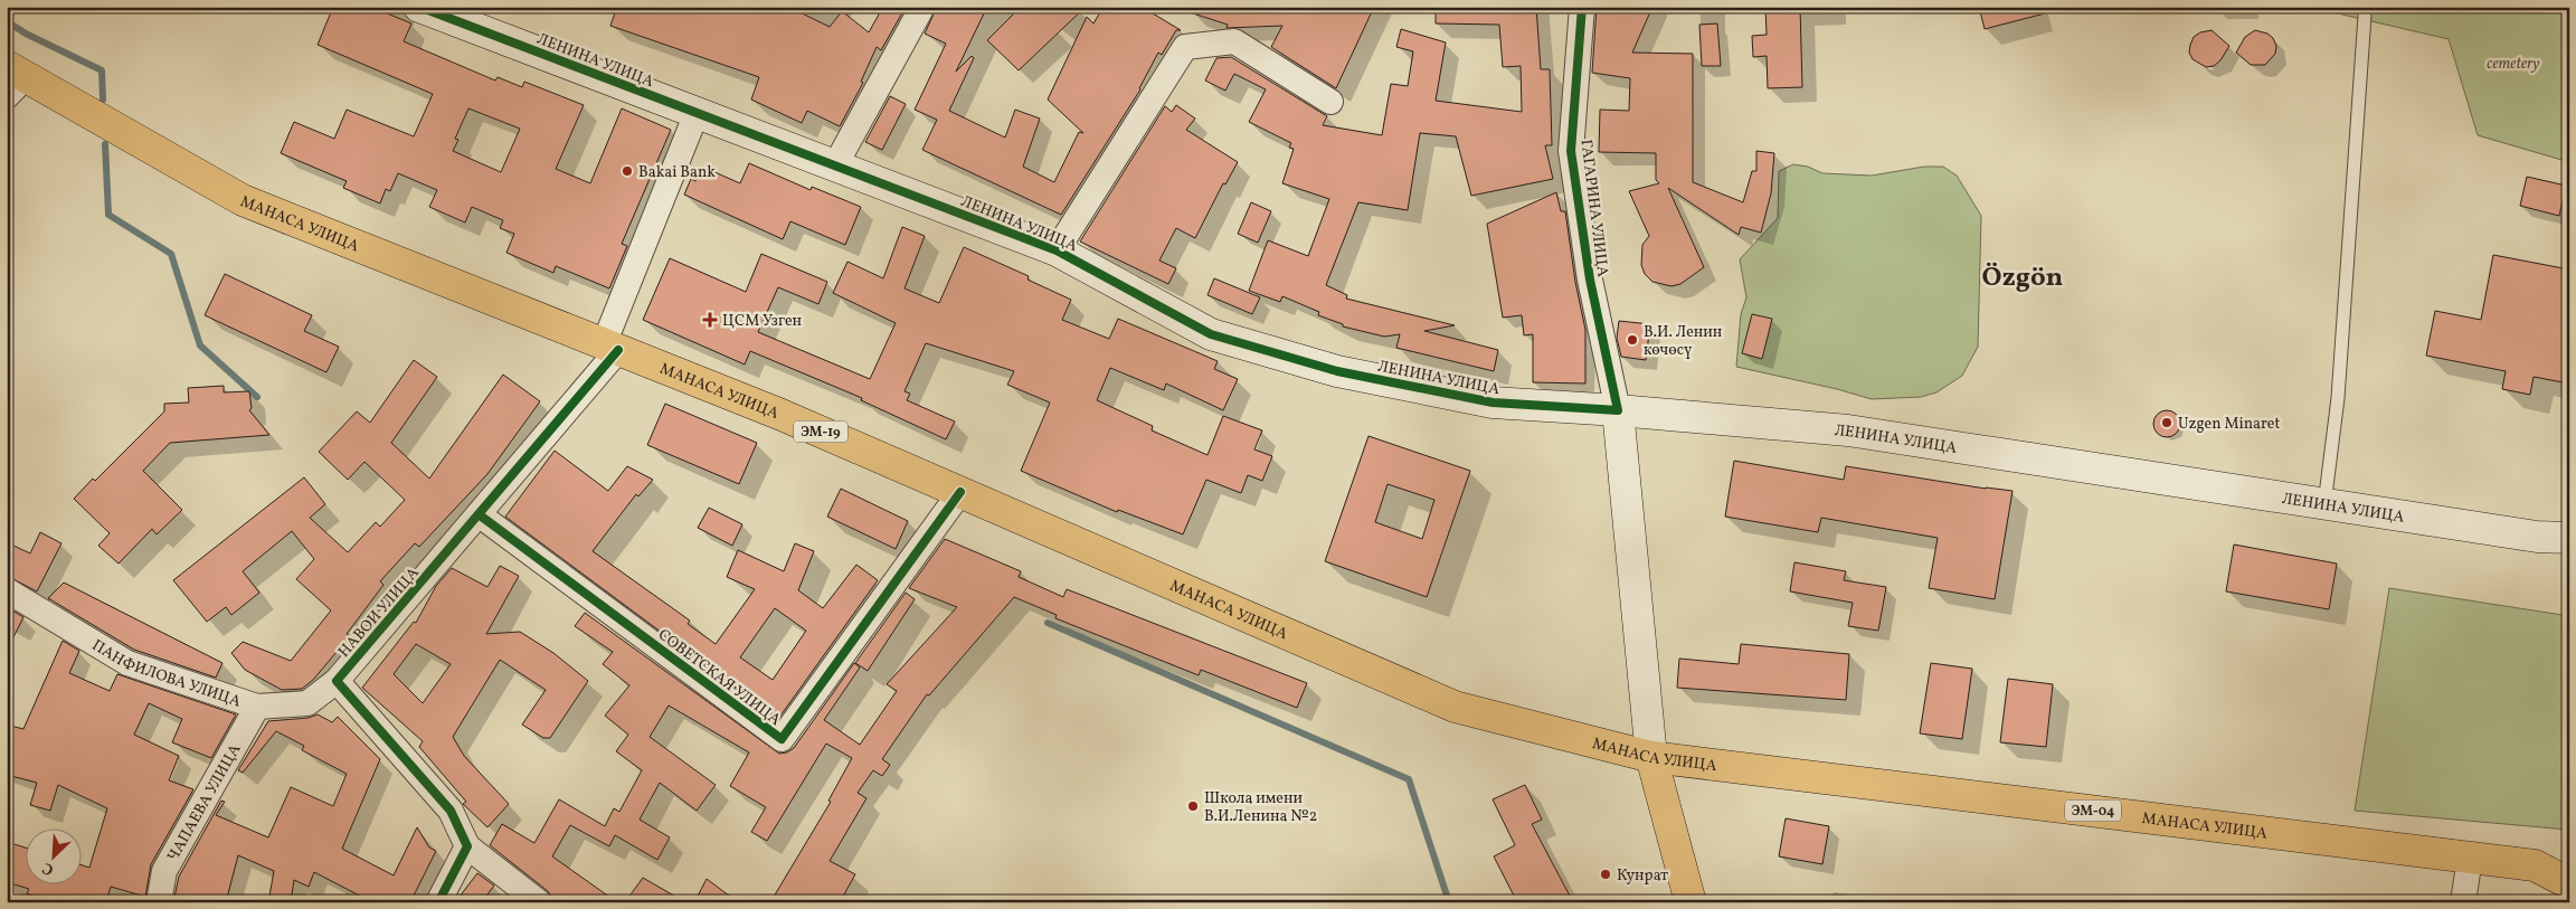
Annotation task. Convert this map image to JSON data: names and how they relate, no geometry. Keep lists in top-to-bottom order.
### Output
{
  "streets": {
    "main road": [
      "ЛЕНИНА УЛИЦА",
      "МАНАСА УЛИЦА",
      "ЭМ-19",
      "ЭМ-04"
    ],
    "street": [
      "ГАГАРИНА УЛИЦА",
      "НАВОИ УЛИЦА",
      "ПАНФИЛОВА УЛИЦА",
      "СОВЕТСКАЯ УЛИЦА",
      "ЧАПАЕВА УЛИЦА"
    ]
  },
  "crossings": [
    ["ЛЕНИНА УЛИЦА", "ГАГАРИНА УЛИЦА"],
    ["ЛЕНИНА УЛИЦА", "НАВОИ УЛИЦА"],
    ["МАНАСА УЛИЦА", "НАВОИ УЛИЦА"],
    ["МАНАСА УЛИЦА", "СОВЕТСКАЯ УЛИЦА"],
    ["НАВОИ УЛИЦА", "ПАНФИЛОВА УЛИЦА"],
    ["НАВОИ УЛИЦА", "СОВЕТСКАЯ УЛИЦА"],
    ["ПАНФИЛОВА УЛИЦА", "ЧАПАЕВА УЛИЦА"]
  ],
  "districts": ["Özgön"],
  "parks": ["cemetery"],
  "places": {
    "other": [
      "Bakai Bank",
      "В.И. Ленин көчөсү",
      "Uzgen Minaret",
      "Школа имени В.И.Ленина №2",
      "Кунрат"
    ],
    "health": ["ЦСМ Узген"]
  },
  "north": "bottom left"
}
